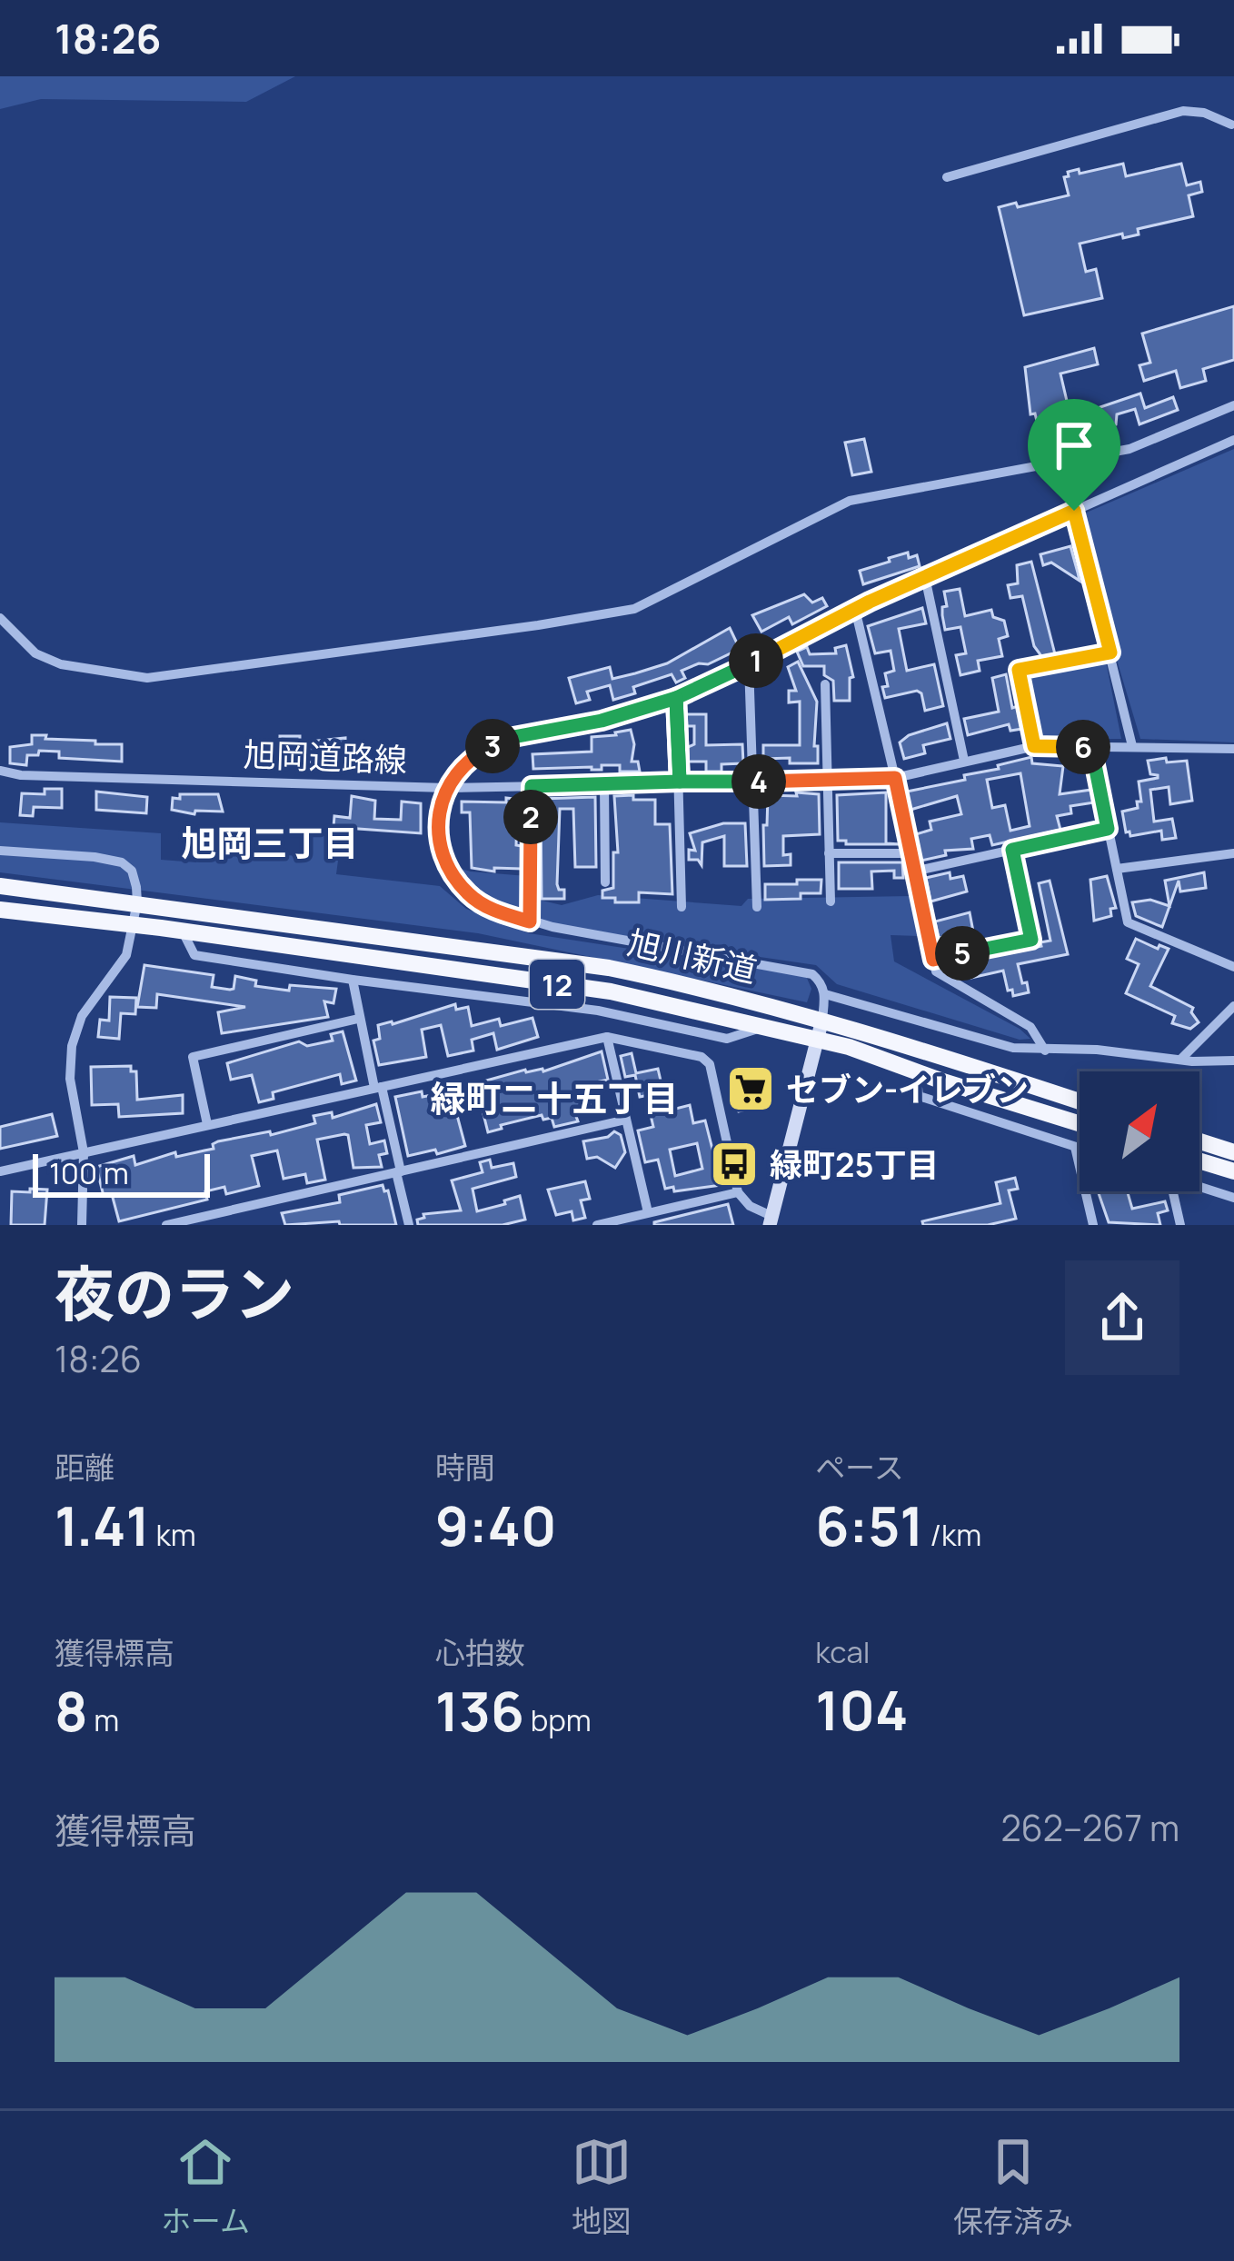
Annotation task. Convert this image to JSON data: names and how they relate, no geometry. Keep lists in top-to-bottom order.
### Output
{
  "streets": {
    "highway": ["旭川新道", "12"],
    "street": ["旭岡道路線"]
  },
  "districts": ["旭岡三丁目", "緑町二十五丁目"],
  "places": {
    "supermarket": ["セブン-イレブン"],
    "bus stop": ["緑町25丁目"]
  },
  "scale_bar": "100 m",
  "north": "top right",
  "page": {
    "status": "18:26",
    "pins": [
      "1",
      "3",
      "6",
      "4",
      "2",
      "5"
    ],
    "scale": "100 m",
    "heading": ["夜のラン", "18:26"],
    "stats": [
      ["距離", "1.41 km"],
      ["時間", "9:40"],
      ["ペース", "6:51 /km"],
      ["獲得標高", "8 m"],
      ["心拍数", "136 bpm"],
      ["kcal", "104"]
    ],
    "chart": ["獲得標高", "262–267 m"],
    "tabs": ["ホーム", "地図", "保存済み"]
  }
}
